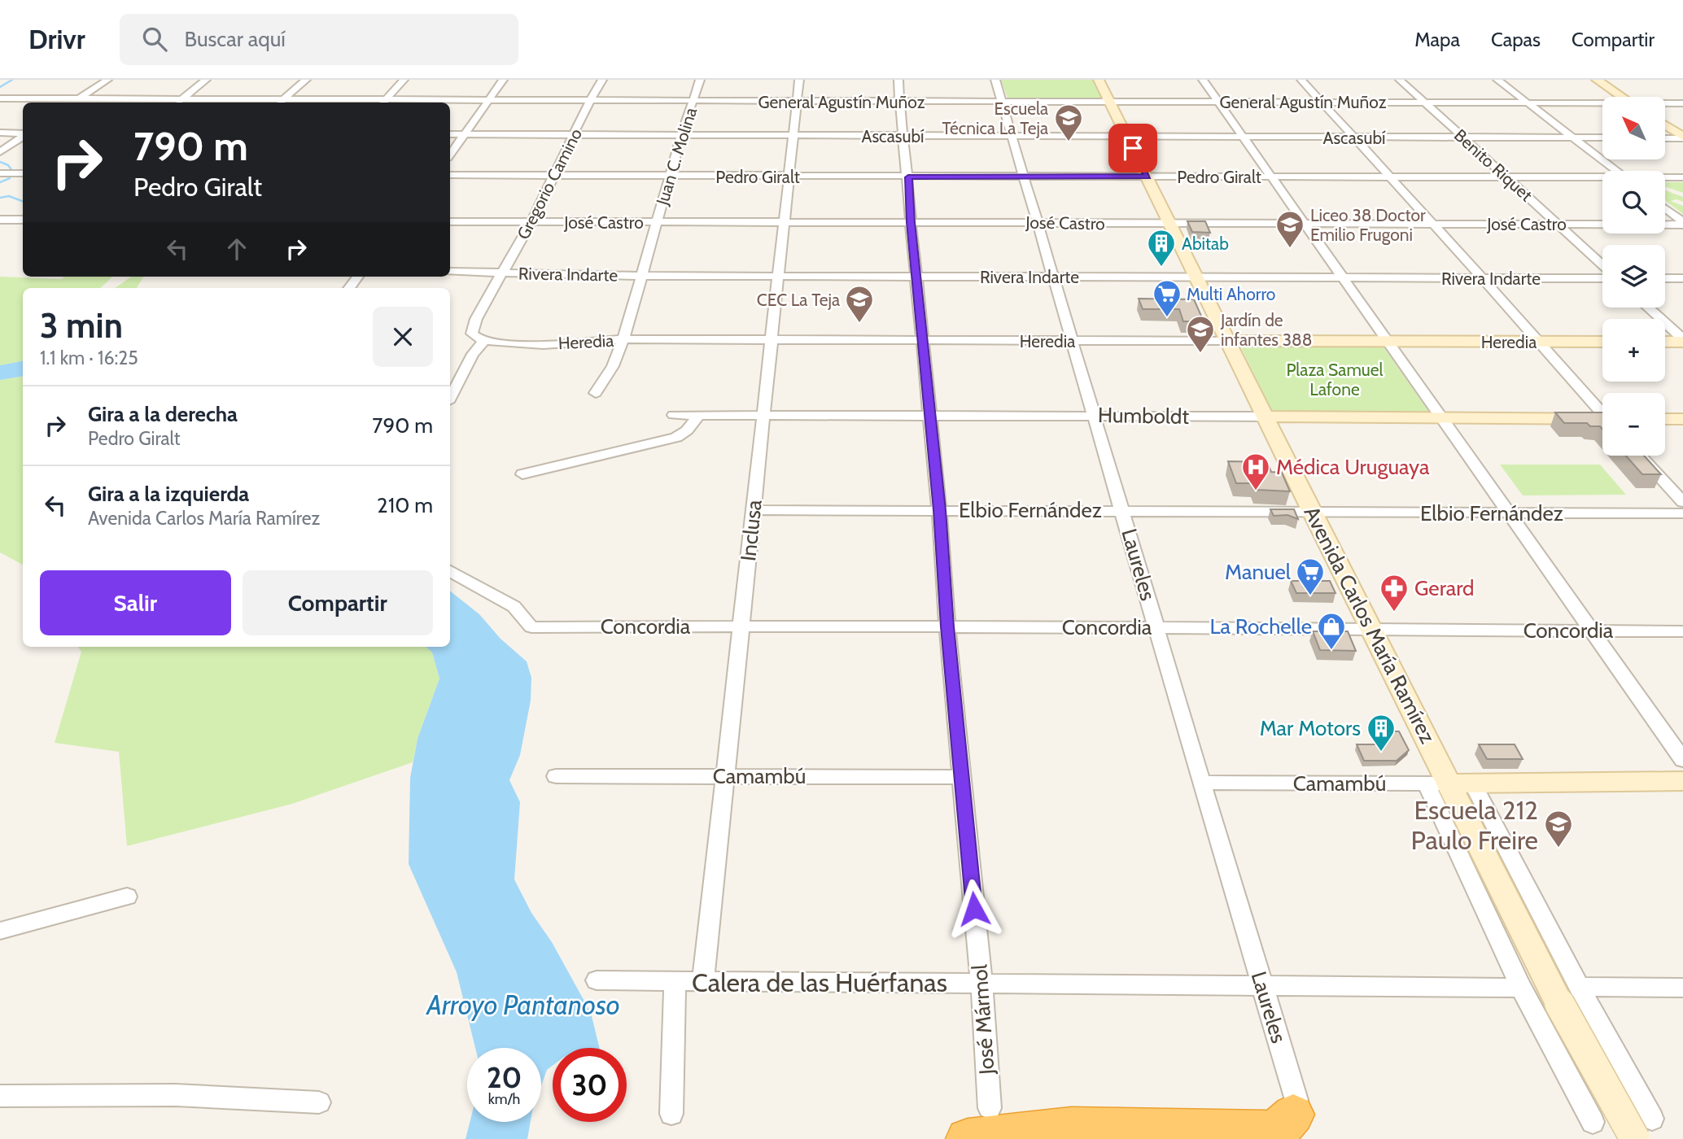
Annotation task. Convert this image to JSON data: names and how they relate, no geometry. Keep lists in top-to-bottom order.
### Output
{
  "streets": {
    "main road": [
      "Heredia",
      "Humboldt",
      "Avenida Carlos María Ramírez",
      "Camambú"
    ],
    "street": [
      "General Agustín Muñoz",
      "Ascasubí",
      "Juan C. Molina",
      "Benito Riquet",
      "Pedro Giralt",
      "Gregorio Camino",
      "José Castro",
      "Rivera Indarte",
      "Elbio Fernández",
      "Inclusa",
      "Laureles",
      "Concordia",
      "Calera de las Huérfanas",
      "José Mármol"
    ]
  },
  "crossings": [
    ["General Agustín Muñoz", "Juan C. Molina"],
    ["General Agustín Muñoz", "Benito Riquet"],
    ["General Agustín Muñoz", "Gregorio Camino"],
    ["General Agustín Muñoz", "Inclusa"],
    ["General Agustín Muñoz", "Laureles"],
    ["General Agustín Muñoz", "Avenida Carlos María Ramírez"],
    ["General Agustín Muñoz", "José Mármol"],
    ["Ascasubí", "Juan C. Molina"],
    ["Ascasubí", "Benito Riquet"],
    ["Ascasubí", "Gregorio Camino"],
    ["Ascasubí", "Inclusa"],
    ["Ascasubí", "Laureles"],
    ["Ascasubí", "Avenida Carlos María Ramírez"],
    ["Ascasubí", "José Mármol"],
    ["Juan C. Molina", "Pedro Giralt"],
    ["Juan C. Molina", "José Castro"],
    ["Juan C. Molina", "Rivera Indarte"],
    ["Juan C. Molina", "Heredia"],
    ["Benito Riquet", "Pedro Giralt"],
    ["Benito Riquet", "José Castro"],
    ["Pedro Giralt", "Gregorio Camino"],
    ["Pedro Giralt", "Inclusa"],
    ["Pedro Giralt", "Laureles"],
    ["Pedro Giralt", "Avenida Carlos María Ramírez"],
    ["Pedro Giralt", "José Mármol"],
    ["Gregorio Camino", "José Castro"],
    ["Gregorio Camino", "Rivera Indarte"],
    ["Gregorio Camino", "Heredia"],
    ["José Castro", "Inclusa"],
    ["José Castro", "Laureles"],
    ["José Castro", "Avenida Carlos María Ramírez"],
    ["José Castro", "José Mármol"],
    ["Rivera Indarte", "Inclusa"],
    ["Rivera Indarte", "Laureles"],
    ["Rivera Indarte", "Avenida Carlos María Ramírez"],
    ["Rivera Indarte", "José Mármol"],
    ["Heredia", "Inclusa"],
    ["Heredia", "Laureles"],
    ["Heredia", "Avenida Carlos María Ramírez"],
    ["Heredia", "José Mármol"],
    ["Humboldt", "Inclusa"],
    ["Humboldt", "Laureles"],
    ["Humboldt", "Avenida Carlos María Ramírez"],
    ["Humboldt", "José Mármol"],
    ["Elbio Fernández", "Inclusa"],
    ["Elbio Fernández", "Laureles"],
    ["Elbio Fernández", "Avenida Carlos María Ramírez"],
    ["Elbio Fernández", "José Mármol"],
    ["Inclusa", "Concordia"],
    ["Inclusa", "Camambú"],
    ["Inclusa", "Calera de las Huérfanas"],
    ["Laureles", "Concordia"],
    ["Laureles", "Camambú"],
    ["Laureles", "Calera de las Huérfanas"],
    ["Avenida Carlos María Ramírez", "Concordia"],
    ["Avenida Carlos María Ramírez", "Camambú"],
    ["Avenida Carlos María Ramírez", "Calera de las Huérfanas"],
    ["Concordia", "José Mármol"],
    ["Camambú", "José Mármol"],
    ["Calera de las Huérfanas", "José Mármol"]
  ],
  "water": ["Arroyo Pantanoso"],
  "parks": ["Plaza Samuel Lafone"],
  "places": {
    "school or university": [
      "Escuela Técnica La Teja",
      "Liceo 38 Doctor Emilio Frugoni",
      "CEC La Teja",
      "Jardín de infantes 388",
      "Escuela 212 Paulo Freire"
    ],
    "building": ["Abitab", "Mar Motors"],
    "supermarket": ["Multi Ahorro", "Manuel"],
    "hospital": ["Médica Uruguaya"],
    "pharmacy": ["Gerard"],
    "shop": ["La Rochelle"]
  },
  "north": "top left",
  "page": {
    "header": "Drivr",
    "search": "Buscar aquí",
    "nav": ["Mapa", "Capas", "Compartir"],
    "map_buttons": ["+", "−"],
    "turn": ["790 m", "Pedro Giralt"],
    "heading": ["3 min", "1.1 km · 16:25"],
    "list": [
      {
        "name": "Gira a la derecha",
        "note": "Pedro Giralt",
        "value": "790 m"
      },
      {
        "name": "Gira a la izquierda",
        "note": "Avenida Carlos María Ramírez",
        "value": "210 m"
      }
    ],
    "buttons": ["Salir", "Compartir"],
    "speed": "20 km/h",
    "limit": "30"
  }
}
